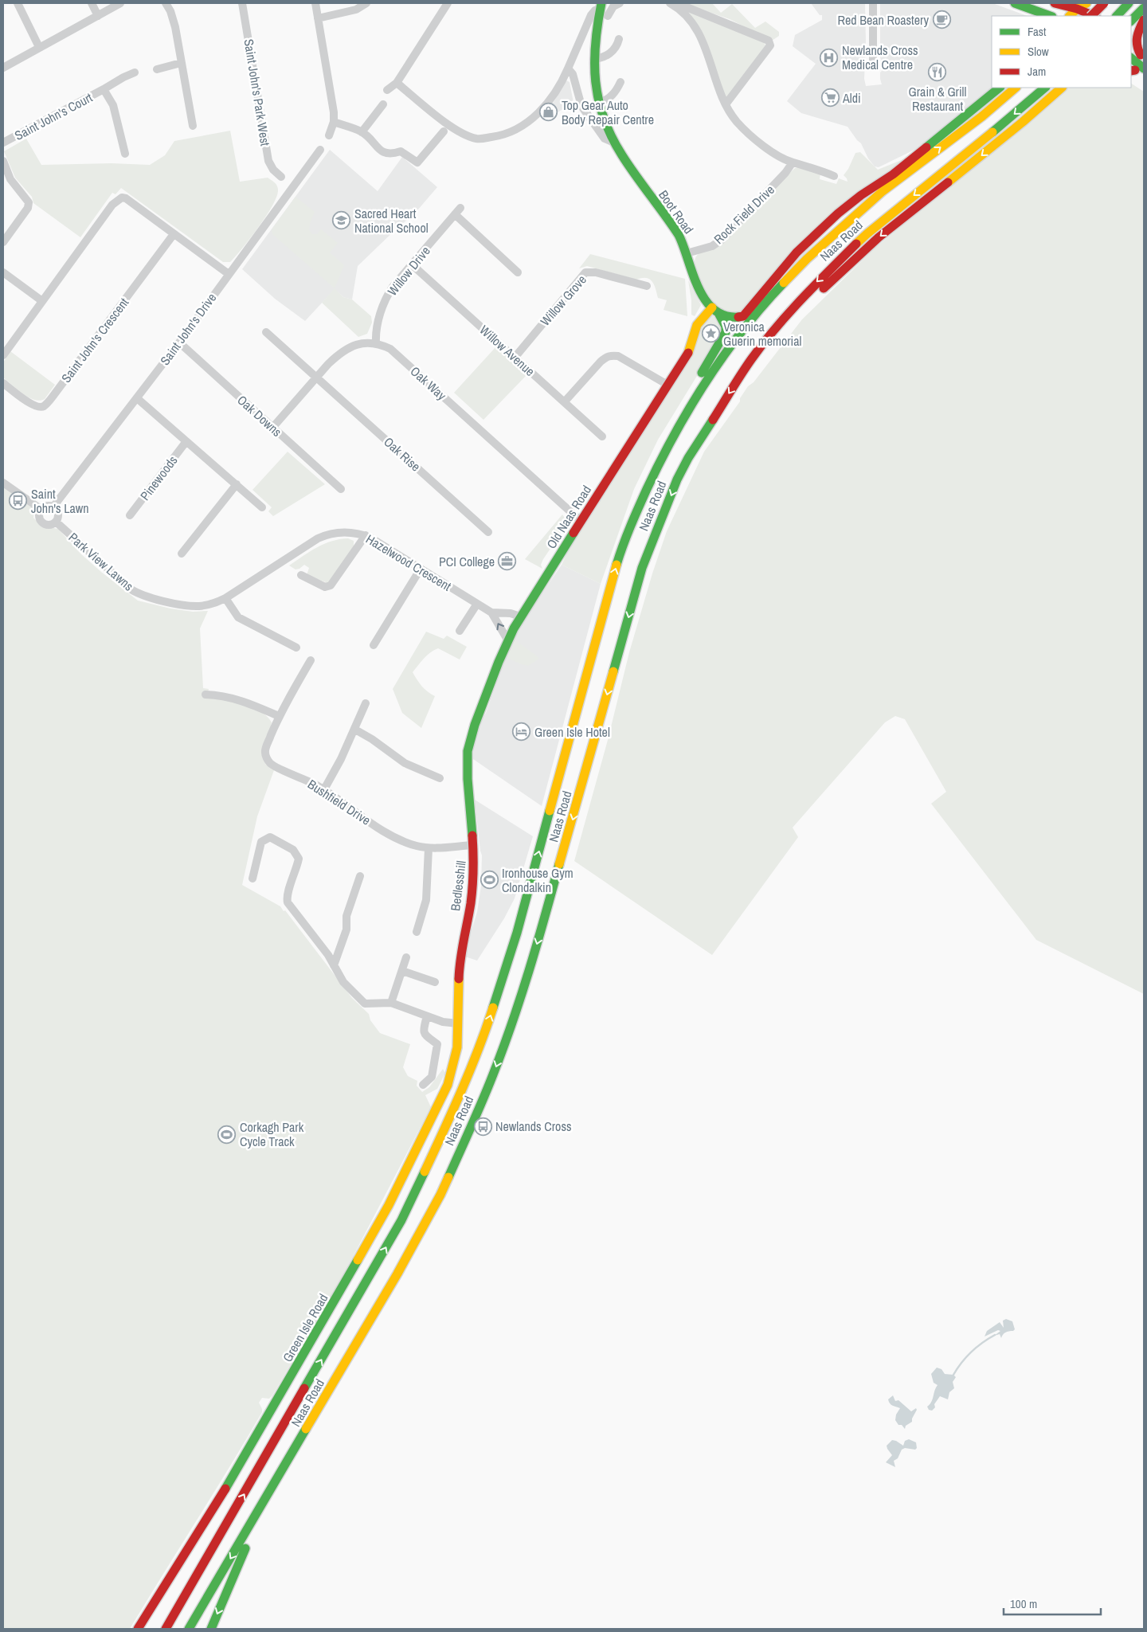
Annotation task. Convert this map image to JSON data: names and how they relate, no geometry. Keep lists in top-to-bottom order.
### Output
{
  "streets": {
    "main road": [
      "Boot Road",
      "Naas Road",
      "Old Naas Road",
      "Bedlesshill",
      "Green Isle Road"
    ],
    "street": [
      "Saint John's Park West",
      "Saint John's Court",
      "Rock Field Drive",
      "Willow Drive",
      "Willow Grove",
      "Saint John's Drive",
      "Saint John's Crescent",
      "Willow Avenue",
      "Oak Way",
      "Oak Downs",
      "Oak Rise",
      "Pinewoods",
      "Park View Lawns",
      "Hazelwood Crescent",
      "Bushfield Drive"
    ]
  },
  "crossings": [
    ["Boot Road", "Rock Field Drive"],
    ["Boot Road", "Old Naas Road"],
    ["Willow Drive", "Willow Avenue"],
    ["Willow Drive", "Oak Way"],
    ["Willow Grove", "Willow Avenue"],
    ["Saint John's Drive", "Oak Downs"],
    ["Saint John's Drive", "Park View Lawns"],
    ["Oak Way", "Old Naas Road"],
    ["Old Naas Road", "Bedlesshill"],
    ["Park View Lawns", "Hazelwood Crescent"],
    ["Bushfield Drive", "Bedlesshill"],
    ["Bedlesshill", "Green Isle Road"]
  ],
  "places": {
    "cafe": ["Red Bean Roastery"],
    "hospital": ["Newlands Cross Medical Centre"],
    "restaurant": ["Grain & Grill Restaurant"],
    "supermarket": ["Aldi"],
    "shop": ["Top Gear Auto Body Repair Centre"],
    "school or university": ["Sacred Heart National School"],
    "place": ["Veronica Guerin memorial"],
    "bus stop": ["Saint John's Lawn", "Newlands Cross"],
    "office": ["PCI College"],
    "hotel": ["Green Isle Hotel"],
    "sports": ["Ironhouse Gym Clondalkin", "Corkagh Park Cycle Track"]
  },
  "legend": ["Fast", "Slow", "Jam"],
  "scale_bar": "100 m"
}
